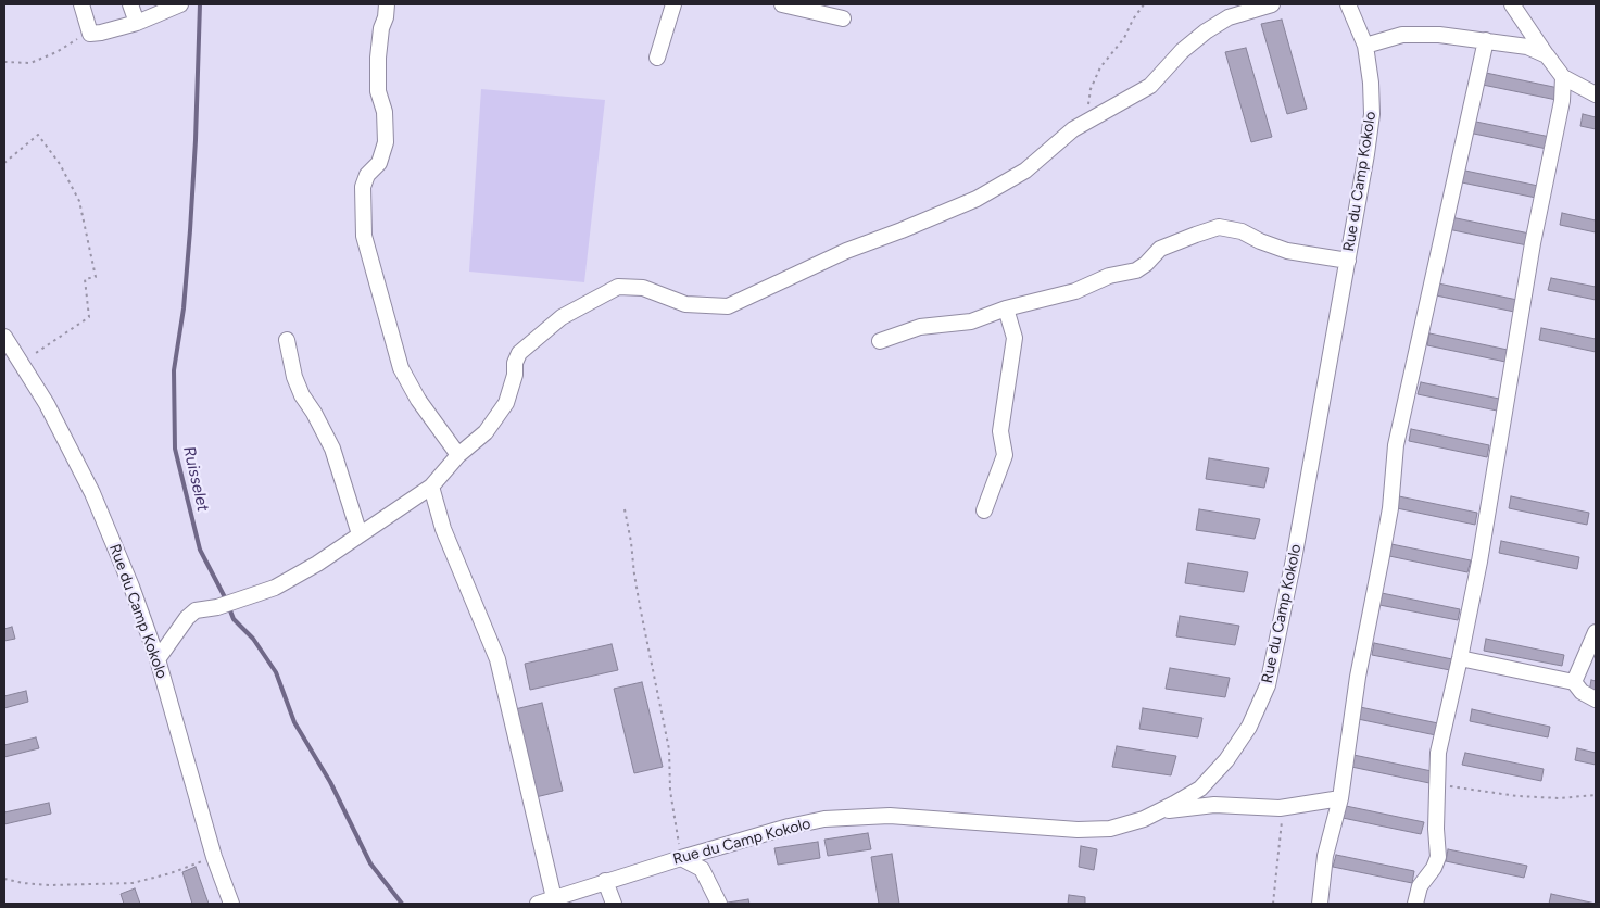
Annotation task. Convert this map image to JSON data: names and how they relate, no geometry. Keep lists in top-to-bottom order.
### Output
{
  "streets": {
    "street": ["Rue du Camp Kokolo"]
  },
  "water": ["Ruisselet"]
}
